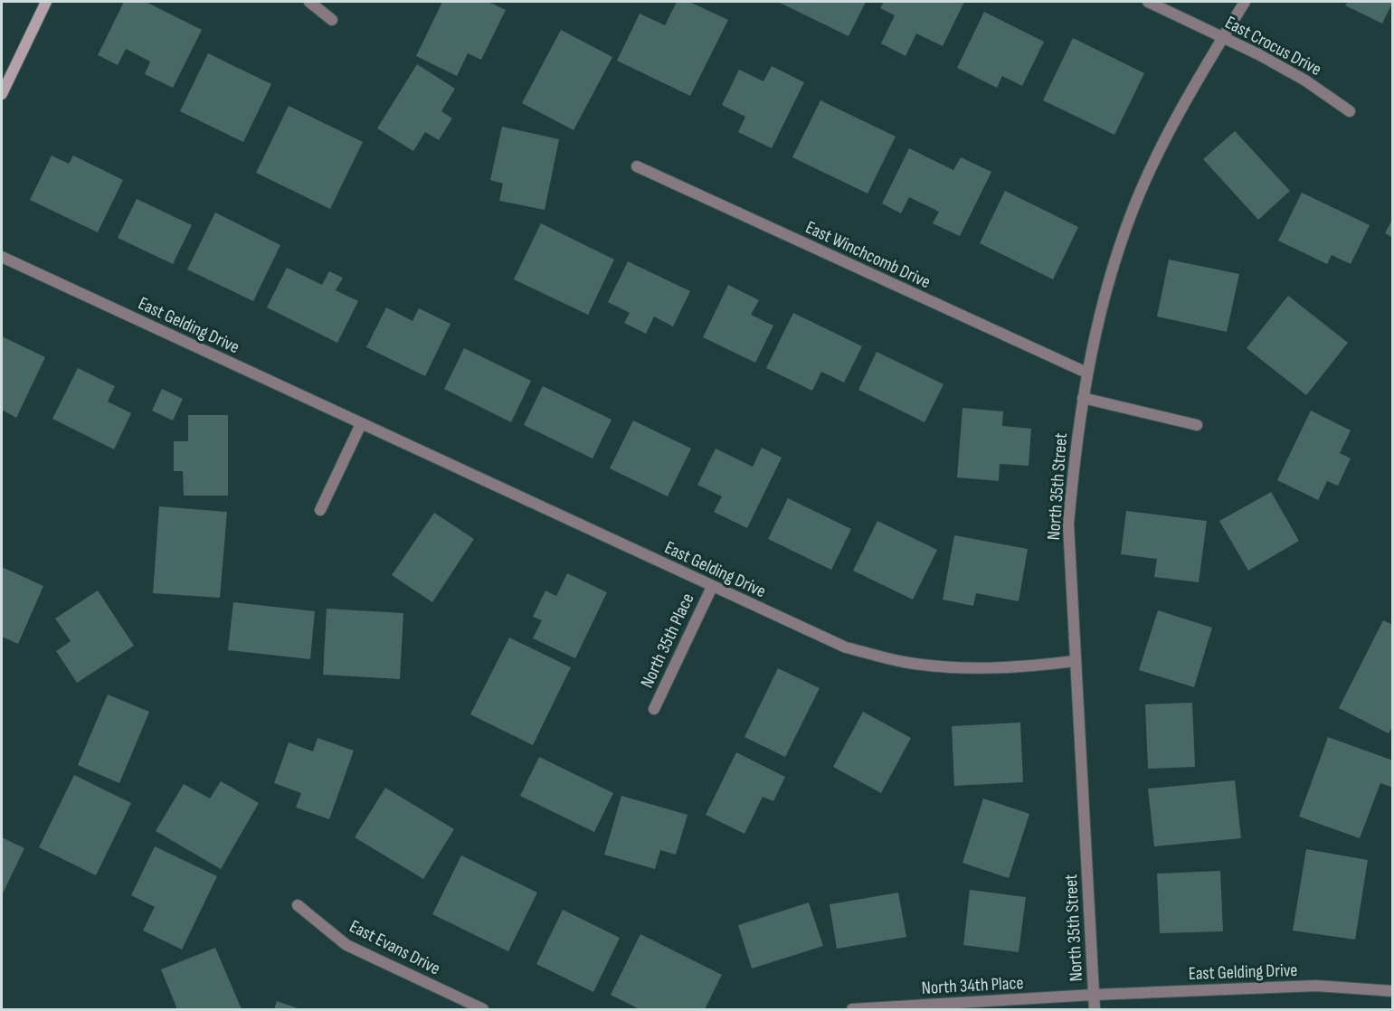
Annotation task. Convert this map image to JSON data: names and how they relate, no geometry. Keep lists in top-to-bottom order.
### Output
{
  "streets": {
    "street": [
      "East Crocus Drive",
      "East Winchcomb Drive",
      "East Gelding Drive",
      "North 35th Street",
      "North 35th Place",
      "East Evans Drive",
      "North 34th Place"
    ]
  },
  "crossings": [
    ["East Crocus Drive", "North 35th Street"],
    ["East Winchcomb Drive", "North 35th Street"],
    ["East Gelding Drive", "North 35th Street"],
    ["East Gelding Drive", "North 35th Place"],
    ["East Gelding Drive", "North 34th Place"],
    ["North 35th Street", "North 34th Place"]
  ]
}
